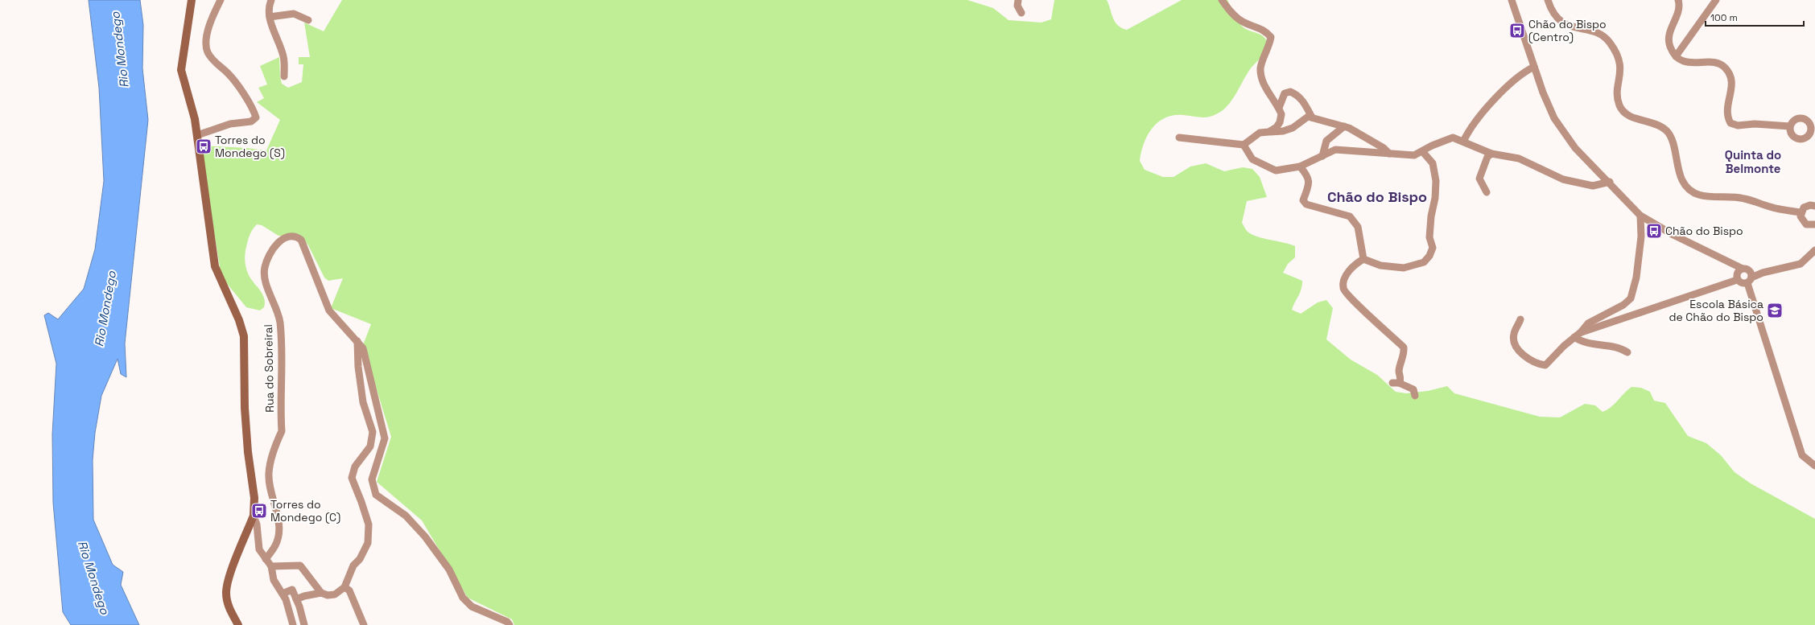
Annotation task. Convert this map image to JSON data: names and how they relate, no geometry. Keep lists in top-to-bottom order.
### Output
{
  "streets": {
    "street": ["Rua do Sobreiral"]
  },
  "districts": ["Quinta do Belmonte", "Chão do Bispo"],
  "water": ["Rio Mondego"],
  "places": {
    "bus stop": [
      "Chão do Bispo (Centro)",
      "Torres do Mondego (S)",
      "Chão do Bispo",
      "Torres do Mondego (C)"
    ],
    "school or university": ["Escola Básica de Chão do Bispo"]
  },
  "scale_bar": "100 m"
}
